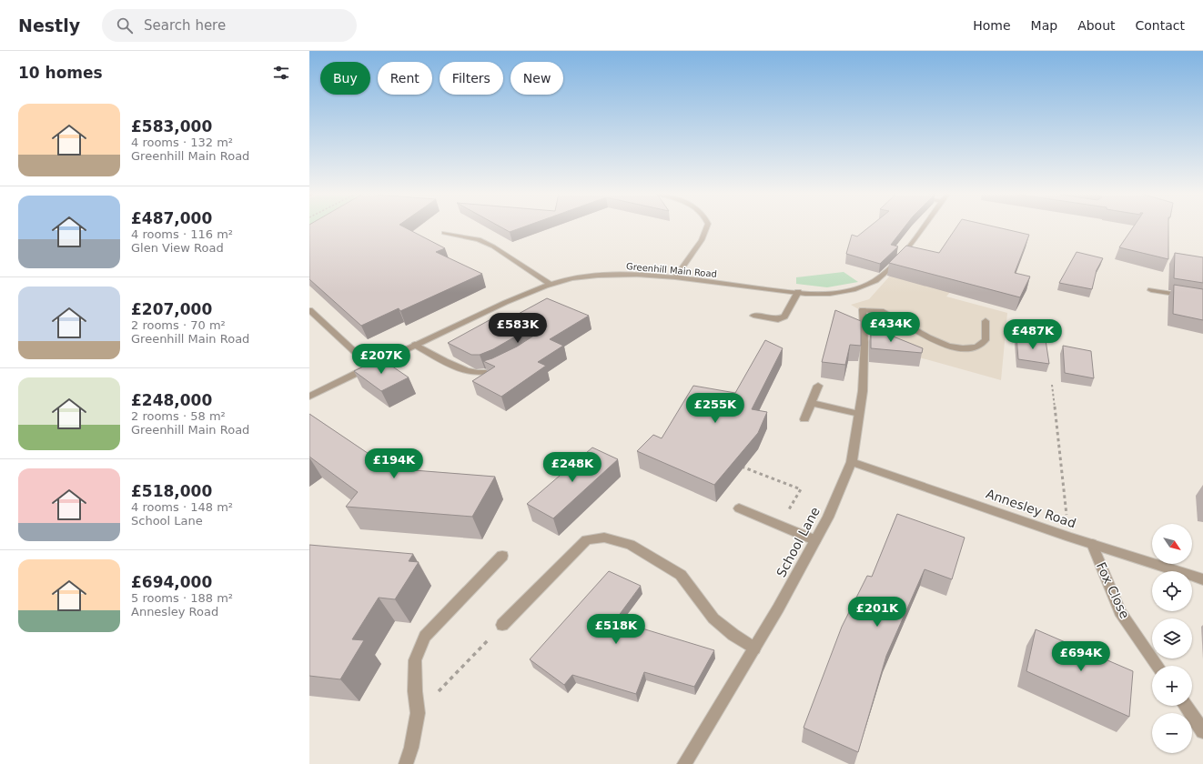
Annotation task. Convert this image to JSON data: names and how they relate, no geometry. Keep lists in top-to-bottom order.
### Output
{
  "streets": {
    "street": [
      "Greenhill Main Road",
      "Annesley Road",
      "School Lane",
      "Fox Close"
    ]
  },
  "crossings": [
    ["Annesley Road", "School Lane"],
    ["Annesley Road", "Fox Close"]
  ],
  "north": "bottom right",
  "page": {
    "header": "Nestly",
    "search": "Search here",
    "nav": [
      "Home",
      "Map",
      "About",
      "Contact"
    ],
    "heading": "10 homes",
    "chip": [
      "Buy",
      "Rent",
      "Filters",
      "New"
    ],
    "list": [
      {
        "name": "£583,000",
        "note": "4 rooms · 132 m² · Greenhill Main Road"
      },
      {
        "name": "£487,000",
        "note": "4 rooms · 116 m² · Glen View Road"
      },
      {
        "name": "£207,000",
        "note": "2 rooms · 70 m² · Greenhill Main Road"
      },
      {
        "name": "£248,000",
        "note": "2 rooms · 58 m² · Greenhill Main Road"
      },
      {
        "name": "£518,000",
        "note": "4 rooms · 148 m² · School Lane"
      },
      {
        "name": "£694,000",
        "note": "5 rooms · 188 m² · Annesley Road"
      }
    ],
    "price": [
      "£434K",
      "£583K",
      "£487K",
      "£207K",
      "£255K",
      "£194K",
      "£248K",
      "£201K",
      "£518K",
      "£694K"
    ],
    "map_buttons": ["+", "−"]
  }
}
